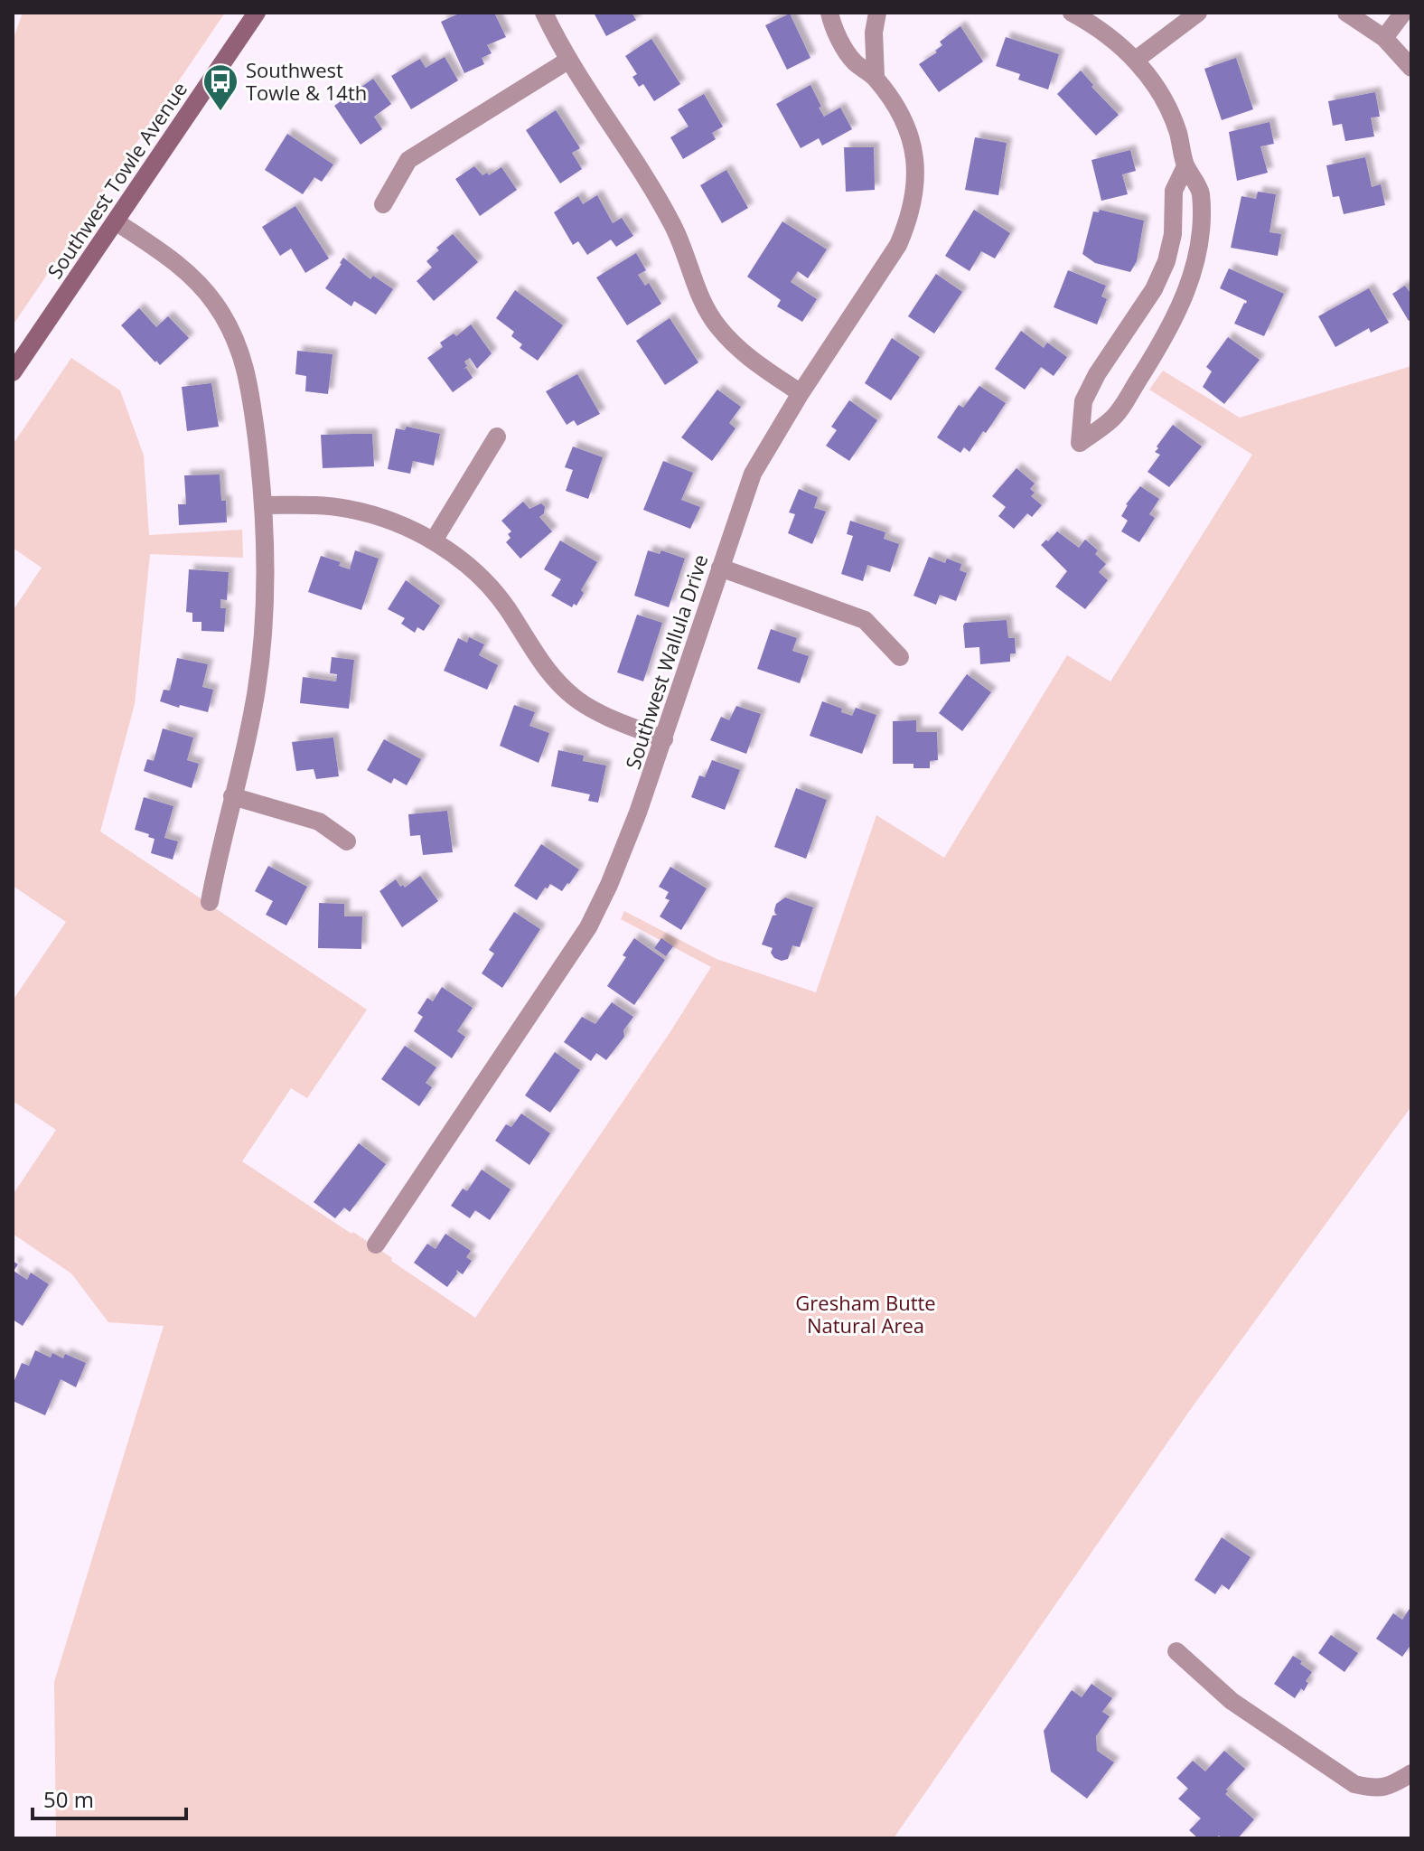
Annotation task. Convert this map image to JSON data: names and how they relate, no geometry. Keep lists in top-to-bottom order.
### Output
{
  "streets": {
    "main road": ["Southwest Towle Avenue"],
    "street": ["Southwest Wallula Drive"]
  },
  "parks": ["Gresham Butte Natural Area"],
  "places": {
    "bus stop": ["Southwest Towle & 14th"]
  },
  "scale_bar": "50 m"
}
